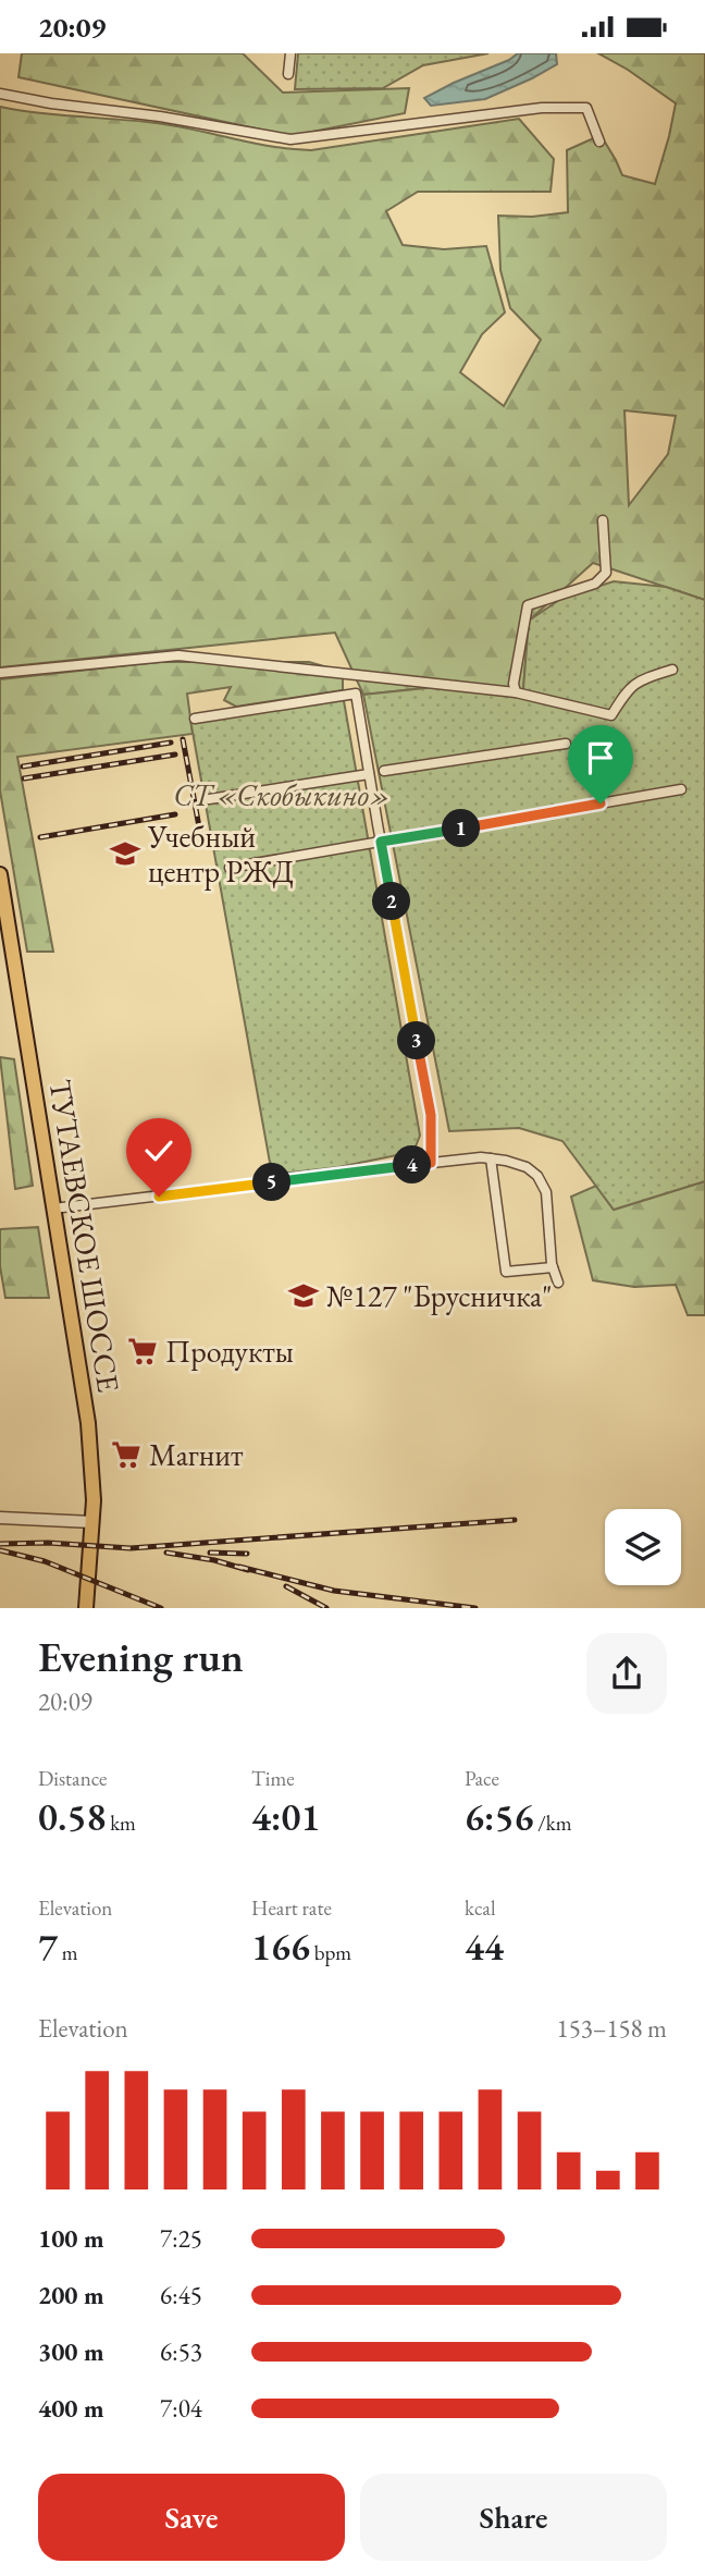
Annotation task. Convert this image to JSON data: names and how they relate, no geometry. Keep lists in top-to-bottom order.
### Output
{
  "streets": {
    "main road": ["ТУТАЕВСКОЕ ШОССЕ"]
  },
  "parks": ["СТ «Скобыкино»"],
  "places": {
    "school or university": ["Учебный центр РЖД", "№127 \"Брусничка\""],
    "supermarket": ["Продукты", "Магнит"]
  },
  "page": {
    "status": "20:09",
    "pins": [
      "1",
      "2",
      "3",
      "4",
      "5"
    ],
    "heading": ["Evening run", "20:09"],
    "stats": [
      ["Distance", "0.58 km"],
      ["Time", "4:01"],
      ["Pace", "6:56 /km"],
      ["Elevation", "7 m"],
      ["Heart rate", "166 bpm"],
      ["kcal", "44"]
    ],
    "chart": ["Elevation", "153–158 m"],
    "list": [
      {
        "name": "100 m",
        "note": "7:25"
      },
      {
        "name": "200 m",
        "note": "6:45"
      },
      {
        "name": "300 m",
        "note": "6:53"
      },
      {
        "name": "400 m",
        "note": "7:04"
      }
    ],
    "buttons": ["Save", "Share"]
  }
}
